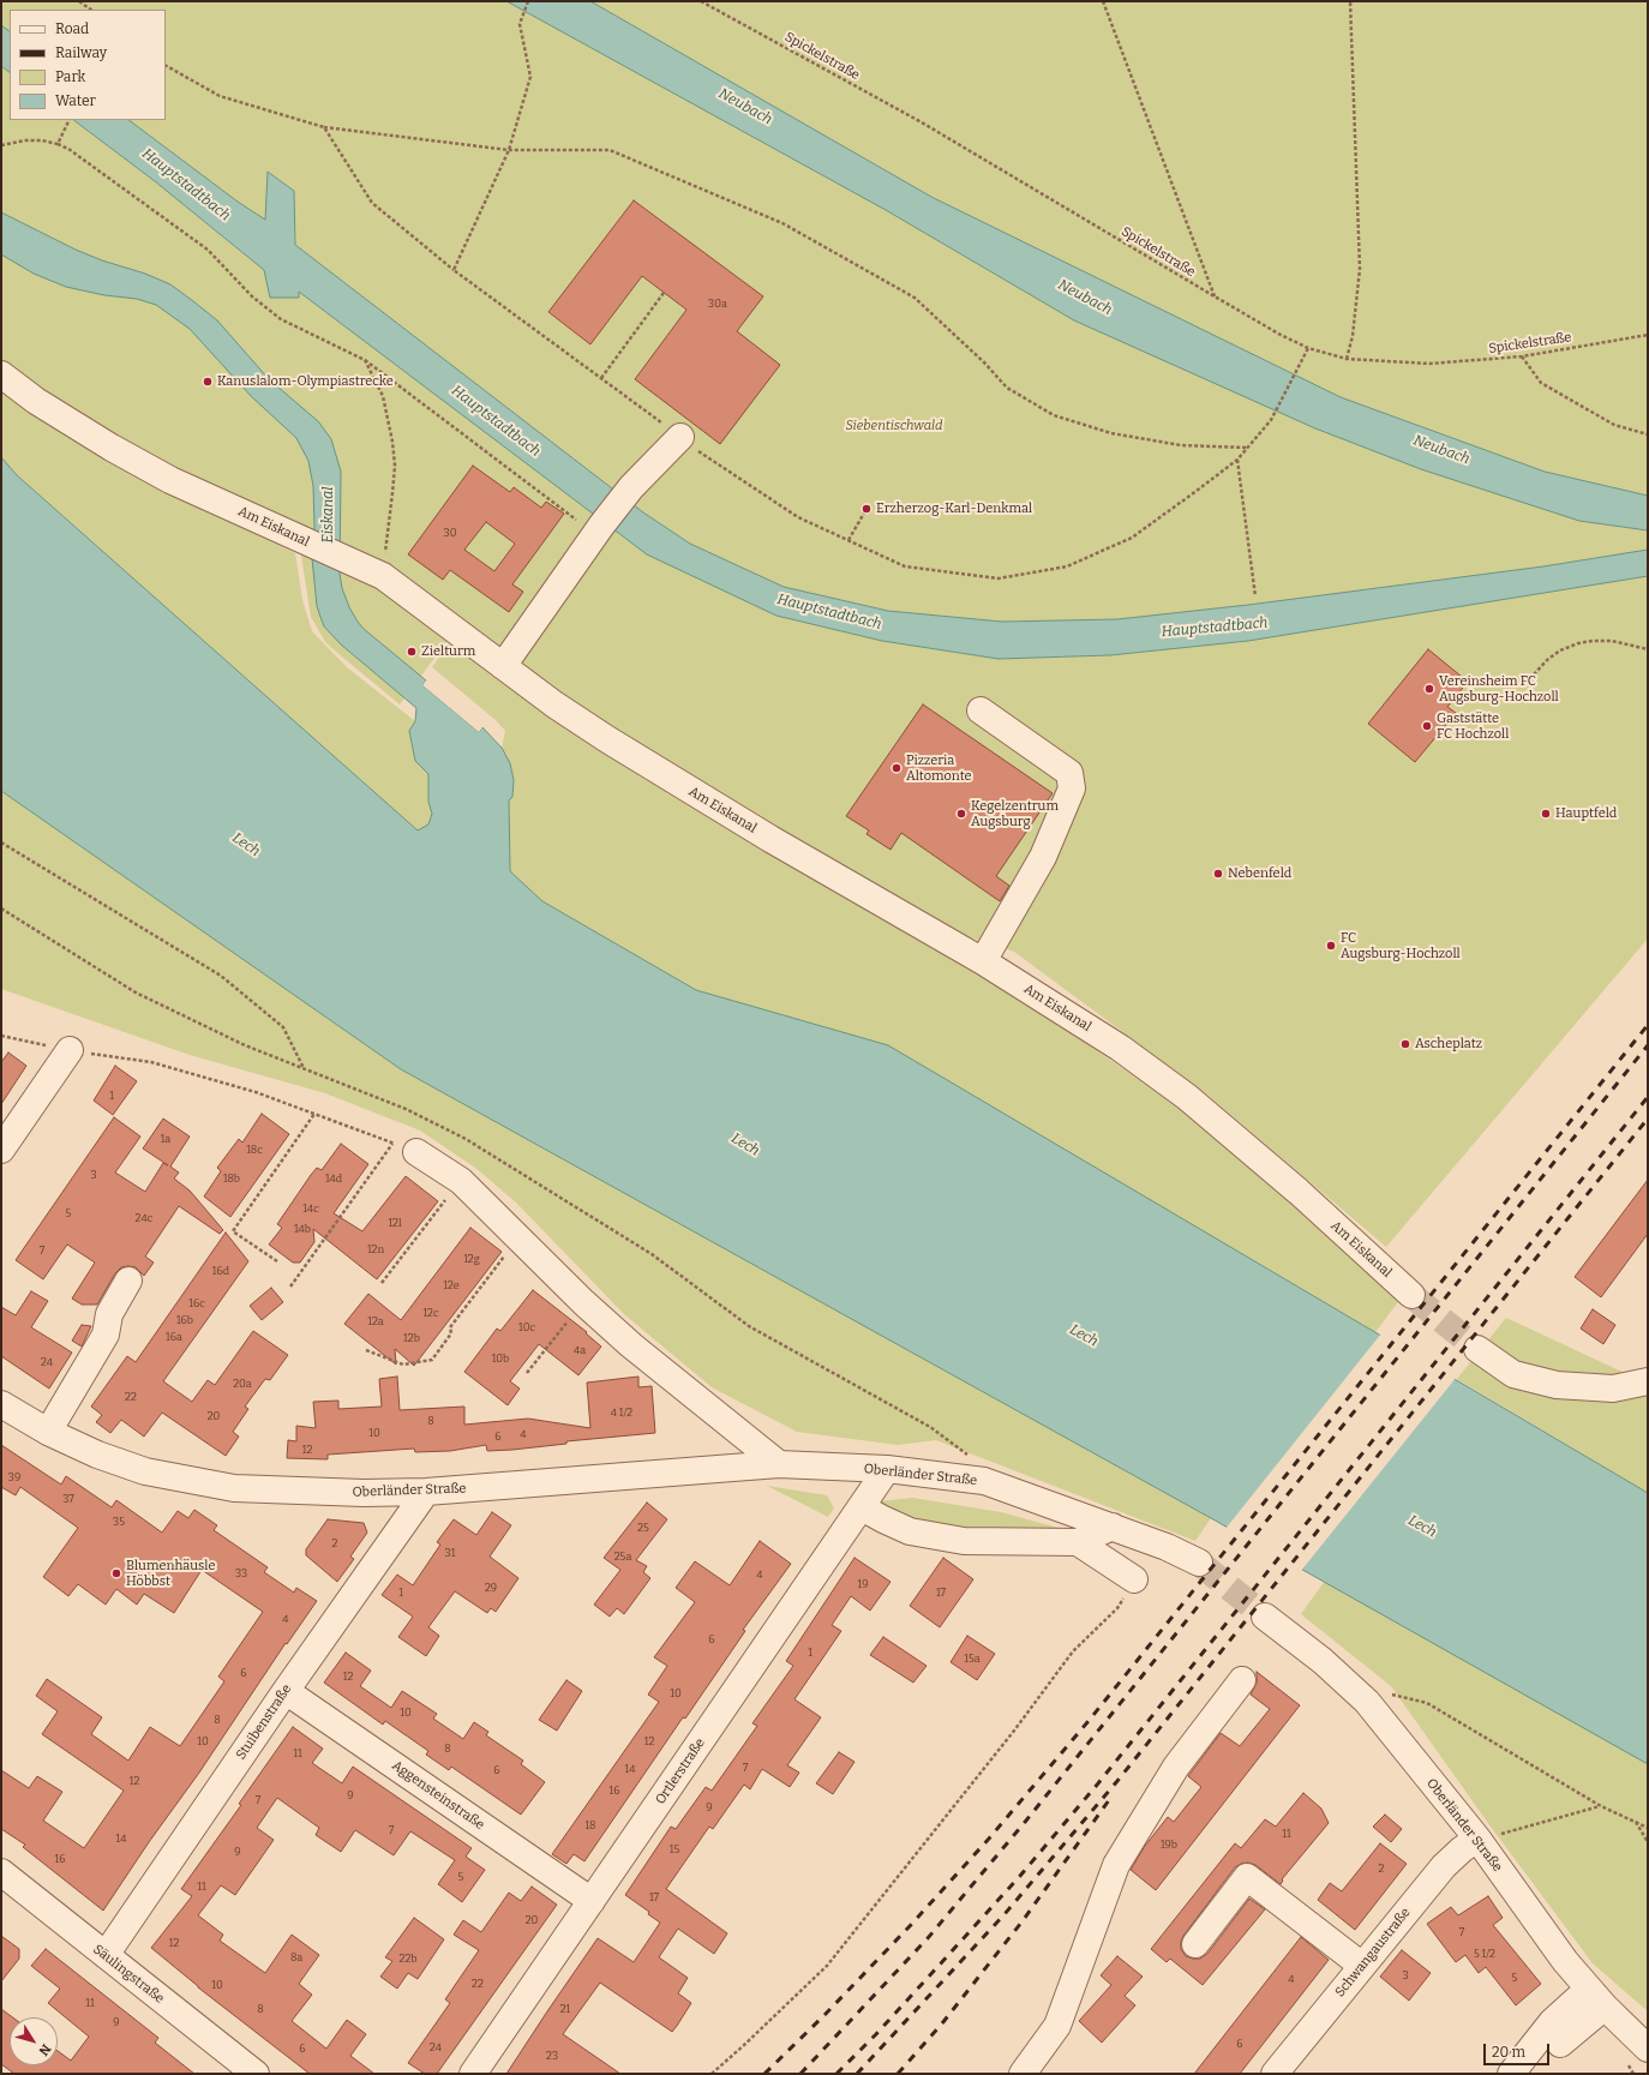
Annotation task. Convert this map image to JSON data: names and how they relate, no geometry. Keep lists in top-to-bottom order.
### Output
{
  "streets": {
    "street": [
      "Am Eiskanal",
      "Oberländer Straße",
      "Stuibenstraße",
      "Ortlerstraße",
      "Aggensteinstraße",
      "Schwangaustraße",
      "Säulingstraße"
    ],
    "path": ["Spickelstraße"]
  },
  "crossings": [
    ["Oberländer Straße", "Stuibenstraße"],
    ["Oberländer Straße", "Ortlerstraße"],
    ["Oberländer Straße", "Schwangaustraße"],
    ["Stuibenstraße", "Aggensteinstraße"],
    ["Stuibenstraße", "Säulingstraße"],
    ["Ortlerstraße", "Aggensteinstraße"]
  ],
  "water": [
    "Neubach",
    "Hauptstadtbach",
    "Eiskanal",
    "Lech"
  ],
  "parks": ["Siebentischwald"],
  "places": [
    "Kanuslalom-Olympiastrecke",
    "Erzherzog-Karl-Denkmal",
    "Zielturm",
    "Vereinsheim FC Augsburg-Hochzoll",
    "Gaststätte FC Hochzoll",
    "Pizzeria Altomonte",
    "Kegelzentrum Augsburg",
    "Hauptfeld",
    "Nebenfeld",
    "FC Augsburg-Hochzoll",
    "Ascheplatz",
    "Blumenhäusle Höbbst"
  ],
  "house_numbers": [
    "30a",
    "30",
    "1",
    "1a",
    "18c",
    "3",
    "18b",
    "14d",
    "14c",
    "5",
    "24c",
    "12l",
    "14b",
    "12n",
    "7",
    "12g",
    "16d",
    "12e",
    "16c",
    "12c",
    "16b",
    "12a",
    "10c",
    "16a",
    "12b",
    "4a",
    "10b",
    "24",
    "20a",
    "22",
    "4 1/2",
    "20",
    "8",
    "10",
    "4",
    "6",
    "12",
    "39",
    "37",
    "35",
    "25",
    "2",
    "31",
    "25a",
    "33",
    "4",
    "19",
    "29",
    "1",
    "17",
    "4",
    "6",
    "1",
    "15a",
    "6",
    "12",
    "10",
    "10",
    "8",
    "10",
    "12",
    "8",
    "11",
    "7",
    "14",
    "6",
    "12",
    "16",
    "9",
    "7",
    "9",
    "18",
    "7",
    "11",
    "14",
    "19b",
    "15",
    "9",
    "16",
    "2",
    "5",
    "11",
    "17",
    "20",
    "7",
    "12",
    "5 1/2",
    "8a",
    "22b",
    "3",
    "5",
    "4",
    "22",
    "10",
    "11",
    "8",
    "21",
    "9",
    "6",
    "24",
    "6",
    "23"
  ],
  "legend": [
    "Road",
    "Railway",
    "Park",
    "Water"
  ],
  "scale_bar": "20 m",
  "north": "bottom right"
}
